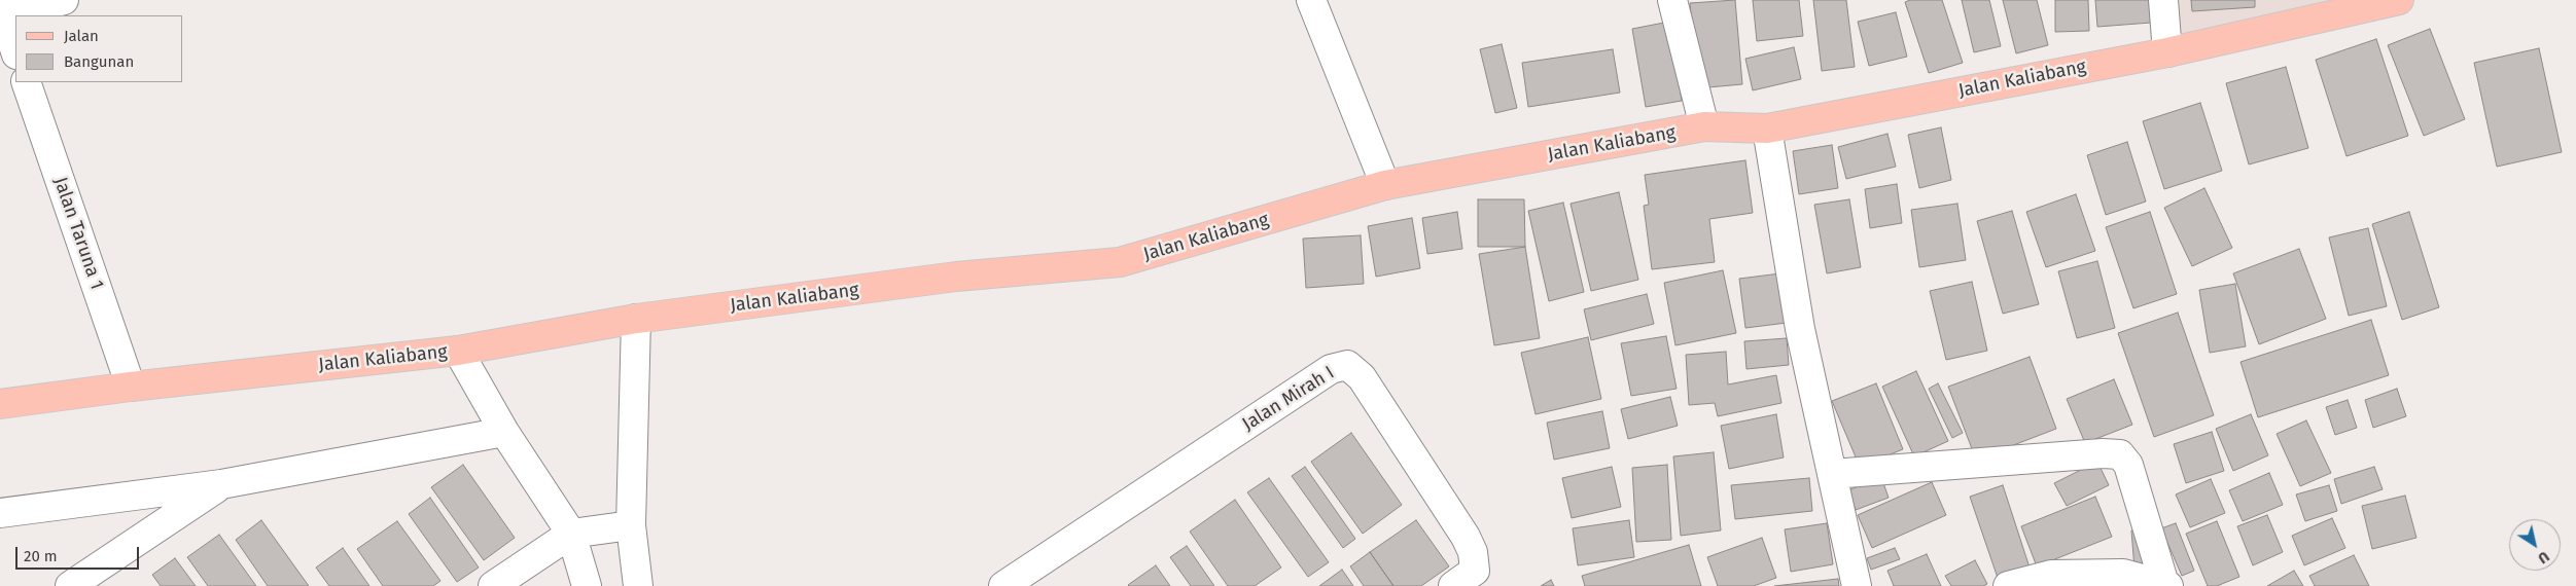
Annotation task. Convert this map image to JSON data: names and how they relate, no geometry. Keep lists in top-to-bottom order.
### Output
{
  "streets": {
    "main road": ["Jalan Kaliabang"],
    "street": ["Jalan Taruna 1", "Jalan Mirah I"]
  },
  "crossings": [
    ["Jalan Kaliabang", "Jalan Taruna 1"]
  ],
  "legend": ["Jalan", "Bangunan"],
  "scale_bar": "20 m",
  "north": "bottom right"
}
